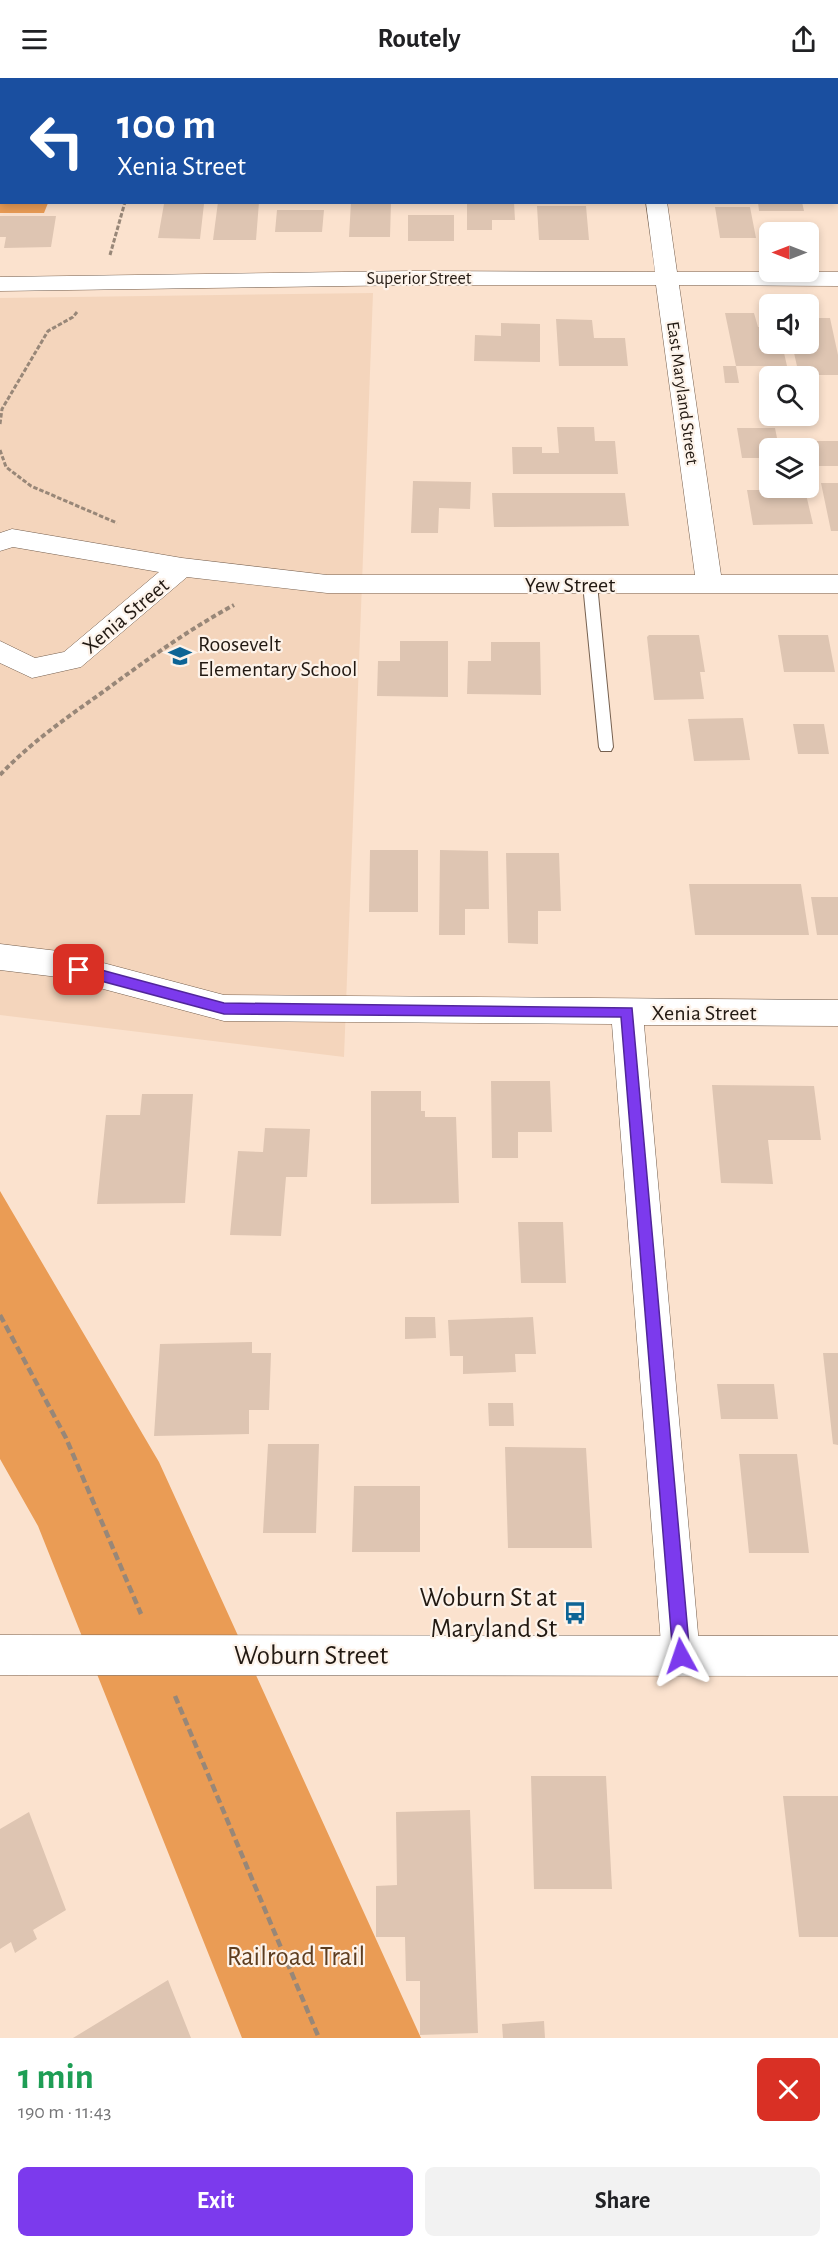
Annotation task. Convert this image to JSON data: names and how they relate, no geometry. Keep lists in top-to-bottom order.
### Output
{
  "streets": {
    "main road": ["Woburn Street"],
    "street": [
      "Superior Street",
      "East Maryland Street",
      "Yew Street",
      "Xenia Street"
    ]
  },
  "crossings": [
    ["Superior Street", "East Maryland Street"],
    ["East Maryland Street", "Yew Street"],
    ["Yew Street", "Xenia Street"]
  ],
  "parks": ["Railroad Trail"],
  "places": {
    "school or university": ["Roosevelt Elementary School"],
    "bus stop": ["Woburn St at Maryland St"]
  },
  "north": "left",
  "page": {
    "header": "Routely",
    "turn": ["100 m", "Xenia Street"],
    "heading": ["1 min", "190 m · 11:43"],
    "buttons": ["Exit", "Share"]
  }
}
